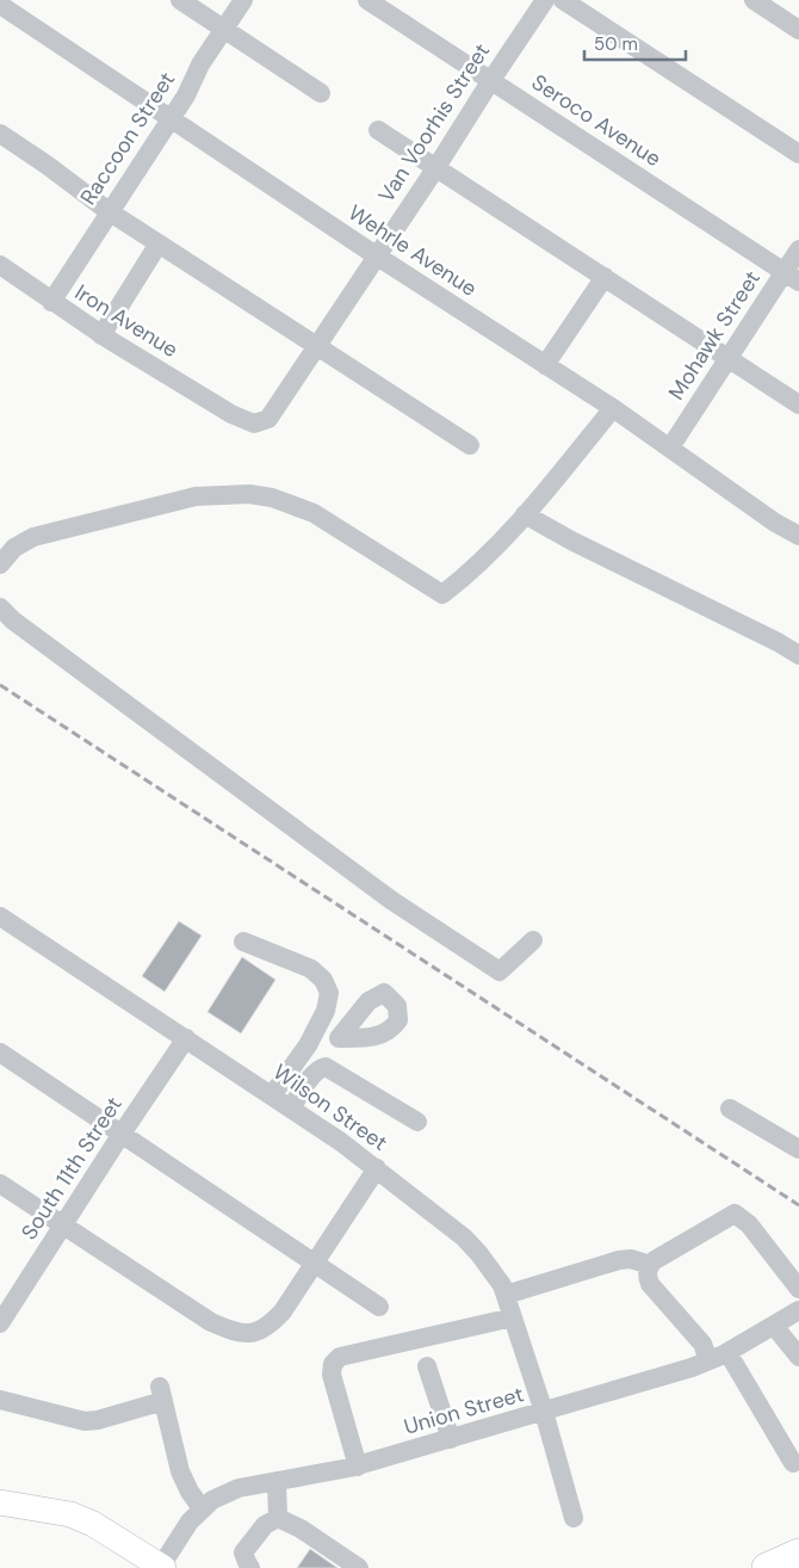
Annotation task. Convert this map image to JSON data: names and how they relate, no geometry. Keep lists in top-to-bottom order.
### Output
{
  "streets": {
    "street": [
      "Seroco Avenue",
      "Van Voorhis Street",
      "Raccoon Street",
      "Wehrle Avenue",
      "Iron Avenue",
      "Mohawk Street",
      "Wilson Street",
      "South 11th Street",
      "Union Street"
    ]
  },
  "crossings": [
    ["Seroco Avenue", "Van Voorhis Street"],
    ["Seroco Avenue", "Mohawk Street"],
    ["Van Voorhis Street", "Wehrle Avenue"],
    ["Van Voorhis Street", "Iron Avenue"],
    ["Raccoon Street", "Wehrle Avenue"],
    ["Raccoon Street", "Iron Avenue"],
    ["Wehrle Avenue", "Mohawk Street"],
    ["Wilson Street", "South 11th Street"],
    ["Wilson Street", "Union Street"]
  ],
  "scale_bar": "50 m"
}
